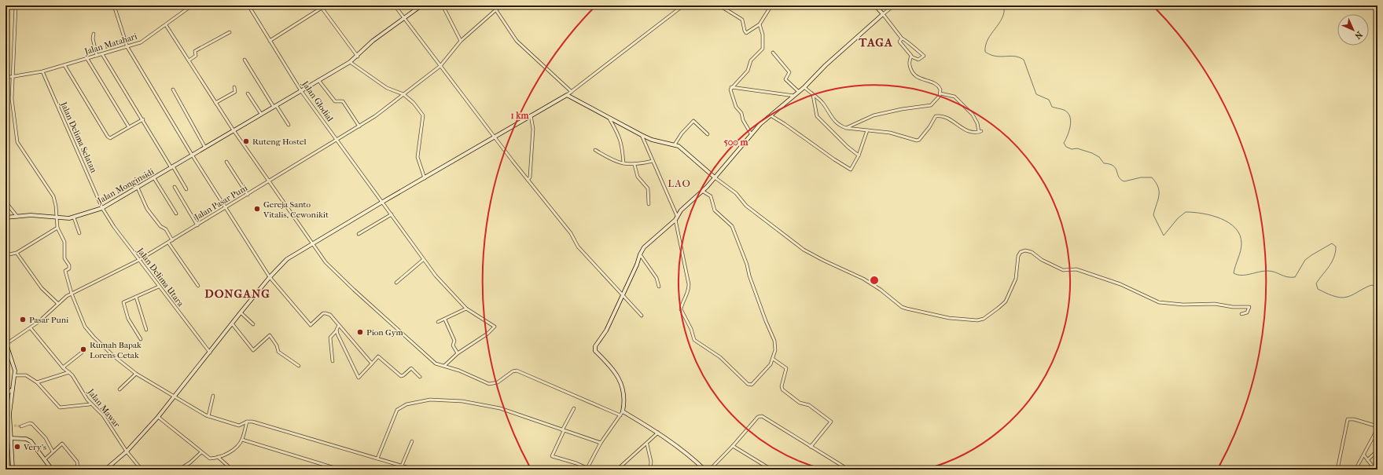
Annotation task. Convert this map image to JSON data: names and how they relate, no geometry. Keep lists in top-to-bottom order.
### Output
{
  "streets": {
    "street": [
      "Jalan Matahari",
      "Jalan Glodial",
      "Jalan Delima Selatan",
      "Jalan Monginsidi",
      "Jalan Pasar Puni",
      "Jalan Delima Utara",
      "Jalan Mawar"
    ]
  },
  "crossings": [
    ["Jalan Matahari", "Jalan Delima Selatan"],
    ["Jalan Glodial", "Jalan Monginsidi"],
    ["Jalan Glodial", "Jalan Pasar Puni"],
    ["Jalan Delima Selatan", "Jalan Monginsidi"],
    ["Jalan Delima Selatan", "Jalan Delima Utara"],
    ["Jalan Monginsidi", "Jalan Delima Utara"],
    ["Jalan Pasar Puni", "Jalan Delima Utara"],
    ["Jalan Pasar Puni", "Jalan Mawar"]
  ],
  "districts": ["TAGA", "LAO", "DONGANG"],
  "places": [
    "Ruteng Hostel",
    "Gereja Santo Vitalis, Cewonikit",
    "Pasar Puni",
    "Pion Gym",
    "Rumah Bapak Lorens Cetak",
    "Very's"
  ],
  "north": "bottom right",
  "rings": ["1 km", "500 m"]
}
